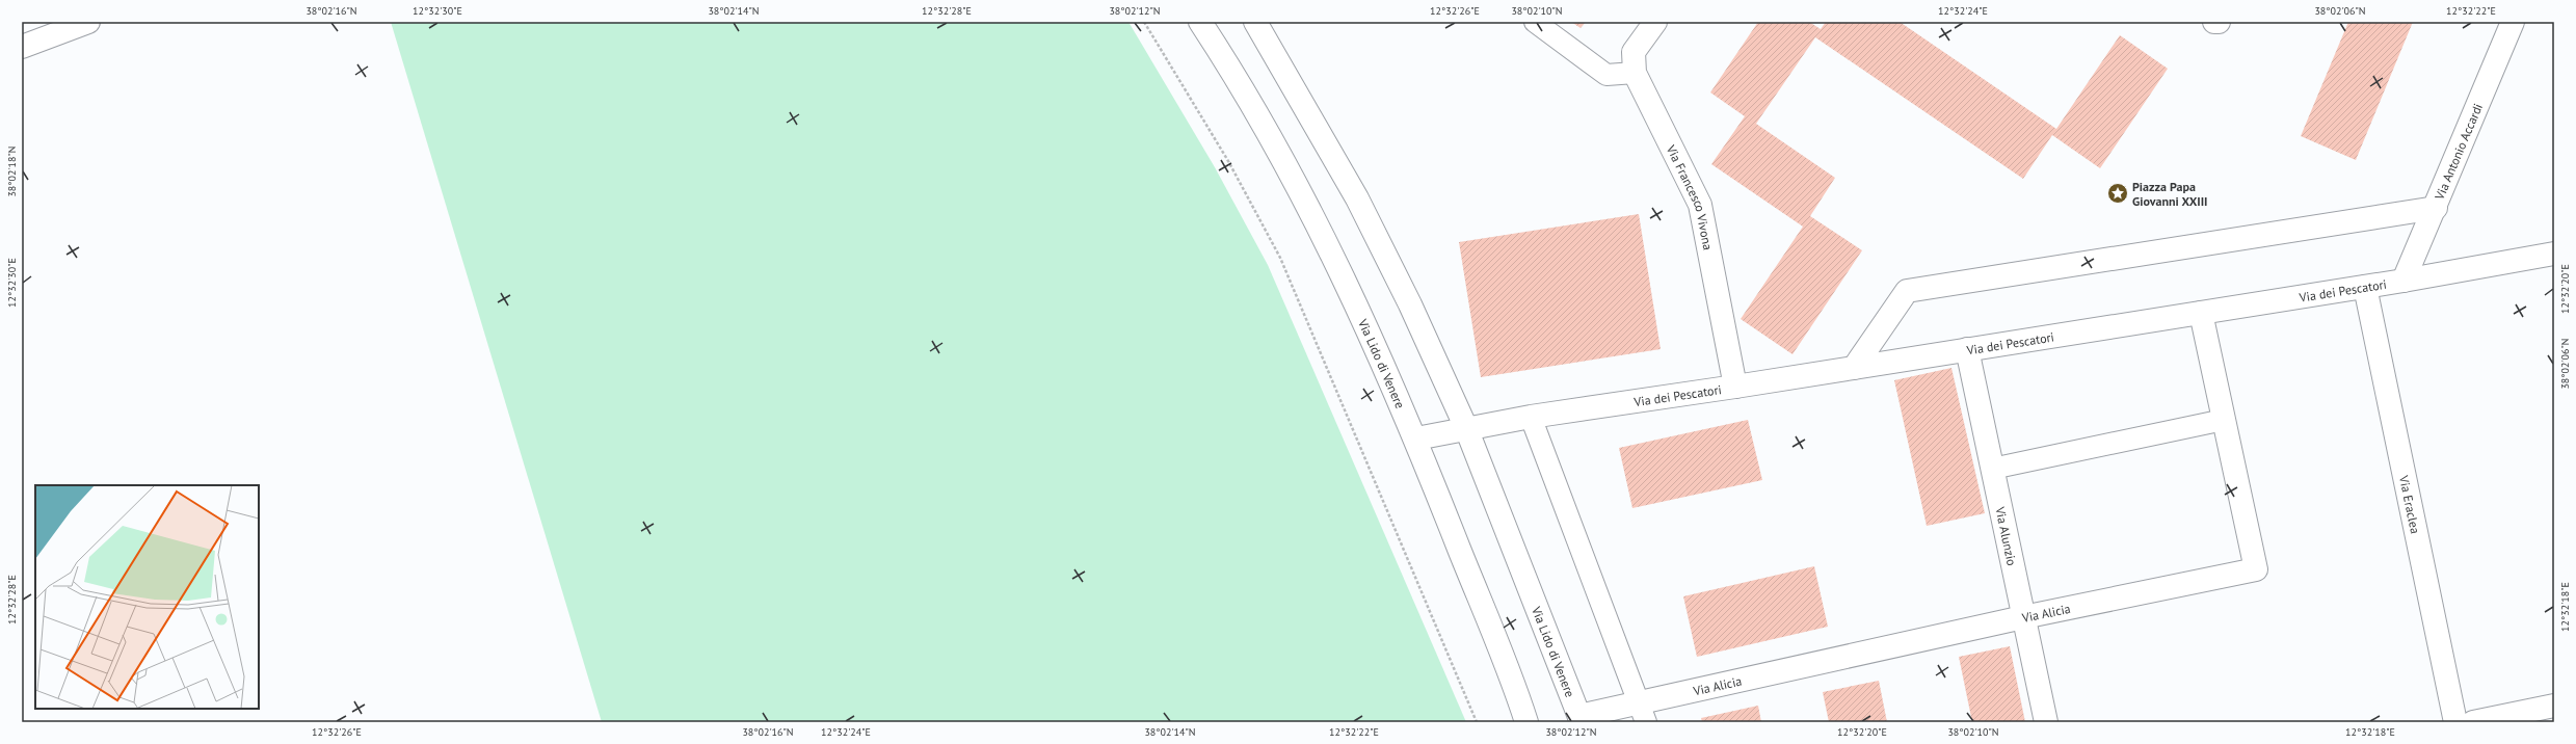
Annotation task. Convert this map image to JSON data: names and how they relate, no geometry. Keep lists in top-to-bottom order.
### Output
{
  "streets": {
    "street": [
      "Via Antonio Accardi",
      "Via Francesco Vivona",
      "Via dei Pescatori",
      "Via Lido di Venere",
      "Via Eraclea",
      "Via Alunzio",
      "Via Alicia"
    ]
  },
  "crossings": [
    ["Via Antonio Accardi", "Via dei Pescatori"],
    ["Via Francesco Vivona", "Via dei Pescatori"],
    ["Via dei Pescatori", "Via Lido di Venere"],
    ["Via dei Pescatori", "Via Eraclea"],
    ["Via dei Pescatori", "Via Alunzio"],
    ["Via dei Pescatori", "Via Alicia"],
    ["Via Lido di Venere", "Via Alicia"],
    ["Via Alunzio", "Via Alicia"]
  ],
  "places": {
    "place": ["Piazza Papa Giovanni XXIII"]
  },
  "coordinates": [
    "38°02'16\"N",
    "12°32'30\"E",
    "38°02'14\"N",
    "12°32'28\"E",
    "38°02'12\"N",
    "12°32'26\"E",
    "38°02'10\"N",
    "12°32'24\"E",
    "38°02'06\"N",
    "12°32'22\"E",
    "38°02'18\"N",
    "12°32'20\"E",
    "12°32'18\"E"
  ]
}
